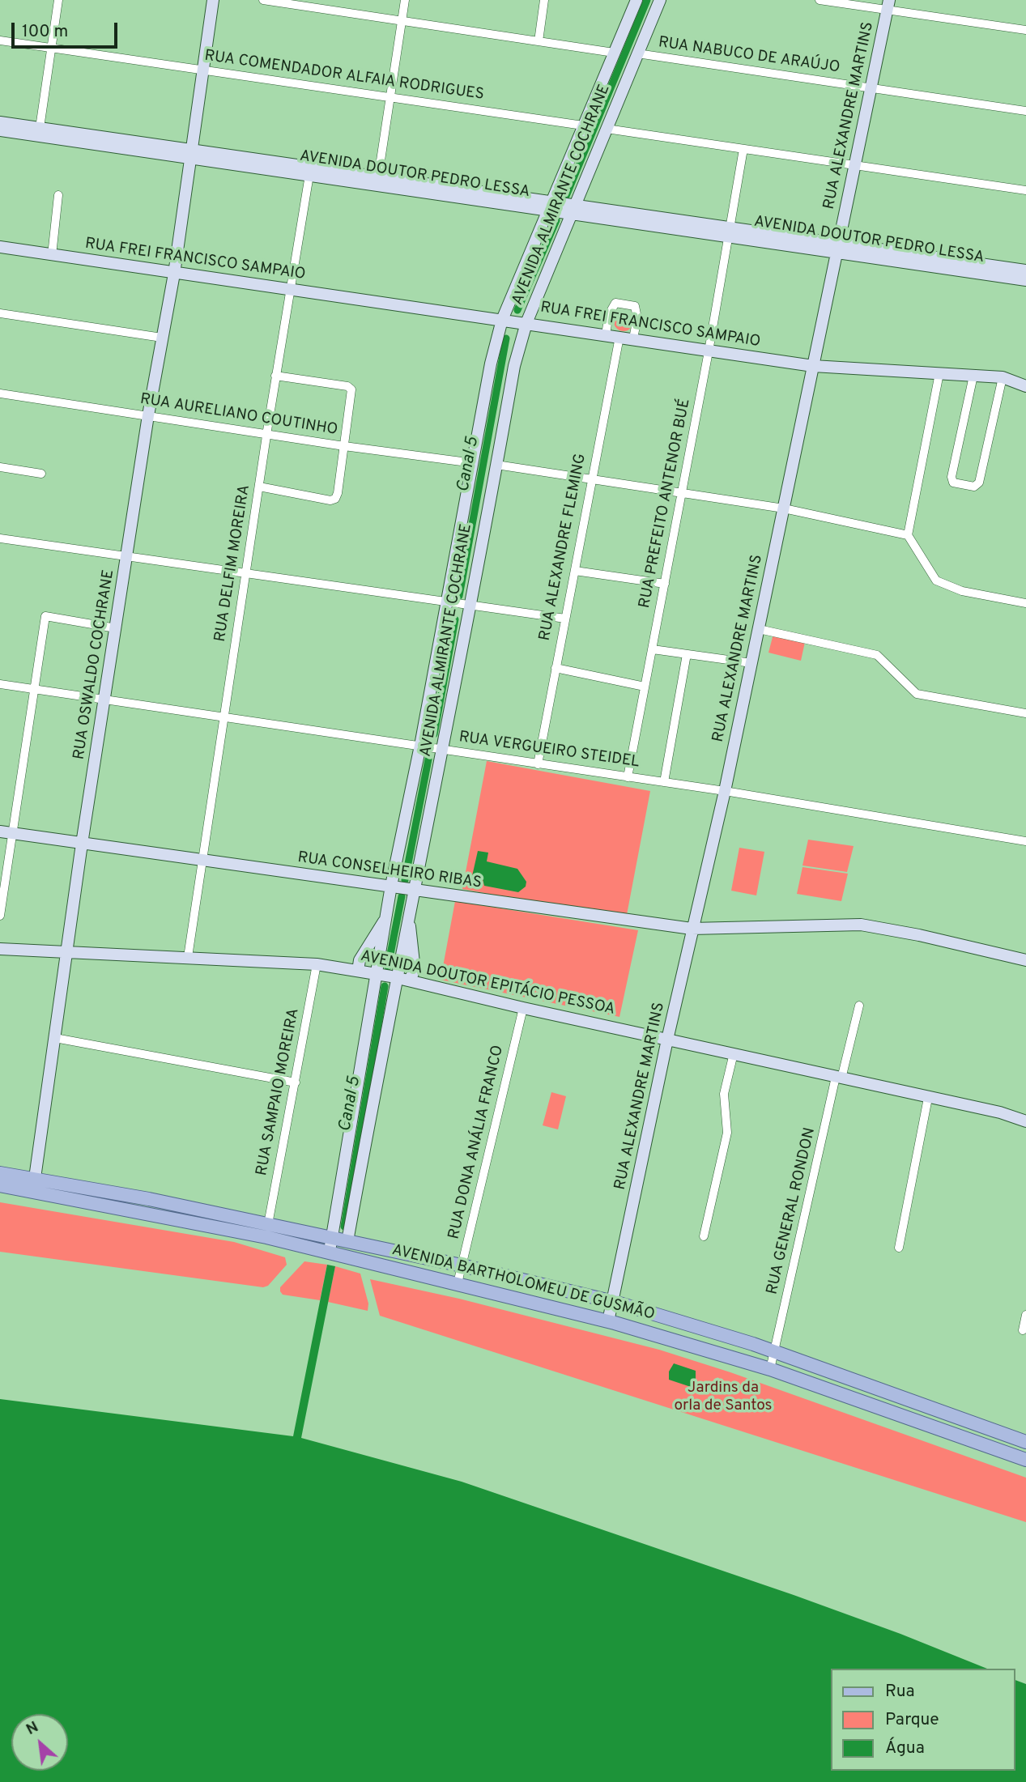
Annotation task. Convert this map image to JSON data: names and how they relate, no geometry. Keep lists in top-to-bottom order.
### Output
{
  "streets": {
    "main road": [
      "RUA ALEXANDRE MARTINS",
      "AVENIDA DOUTOR PEDRO LESSA",
      "AVENIDA ALMIRANTE COCHRANE",
      "RUA FREI FRANCISCO SAMPAIO",
      "RUA OSWALDO COCHRANE",
      "RUA CONSELHEIRO RIBAS",
      "AVENIDA DOUTOR EPITÁCIO PESSOA",
      "AVENIDA BARTHOLOMEU DE GUSMÃO"
    ],
    "street": [
      "RUA NABUCO DE ARAÚJO",
      "RUA COMENDADOR ALFAIA RODRIGUES",
      "RUA AURELIANO COUTINHO",
      "RUA PREFEITO ANTENOR BUÉ",
      "RUA ALEXANDRE FLEMING",
      "RUA DELFIM MOREIRA",
      "RUA VERGUEIRO STEIDEL",
      "RUA SAMPAIO MOREIRA",
      "RUA DONA ANÁLIA FRANCO",
      "RUA GENERAL RONDON"
    ]
  },
  "crossings": [
    ["RUA NABUCO DE ARAÚJO", "RUA ALEXANDRE MARTINS"],
    ["RUA NABUCO DE ARAÚJO", "AVENIDA ALMIRANTE COCHRANE"],
    ["RUA COMENDADOR ALFAIA RODRIGUES", "AVENIDA ALMIRANTE COCHRANE"],
    ["RUA COMENDADOR ALFAIA RODRIGUES", "RUA OSWALDO COCHRANE"],
    ["RUA ALEXANDRE MARTINS", "AVENIDA DOUTOR PEDRO LESSA"],
    ["RUA ALEXANDRE MARTINS", "RUA FREI FRANCISCO SAMPAIO"],
    ["RUA ALEXANDRE MARTINS", "RUA VERGUEIRO STEIDEL"],
    ["RUA ALEXANDRE MARTINS", "RUA CONSELHEIRO RIBAS"],
    ["RUA ALEXANDRE MARTINS", "AVENIDA DOUTOR EPITÁCIO PESSOA"],
    ["RUA ALEXANDRE MARTINS", "AVENIDA BARTHOLOMEU DE GUSMÃO"],
    ["AVENIDA DOUTOR PEDRO LESSA", "AVENIDA ALMIRANTE COCHRANE"],
    ["AVENIDA DOUTOR PEDRO LESSA", "RUA PREFEITO ANTENOR BUÉ"],
    ["AVENIDA DOUTOR PEDRO LESSA", "RUA DELFIM MOREIRA"],
    ["AVENIDA DOUTOR PEDRO LESSA", "RUA OSWALDO COCHRANE"],
    ["AVENIDA ALMIRANTE COCHRANE", "RUA FREI FRANCISCO SAMPAIO"],
    ["AVENIDA ALMIRANTE COCHRANE", "RUA AURELIANO COUTINHO"],
    ["AVENIDA ALMIRANTE COCHRANE", "RUA VERGUEIRO STEIDEL"],
    ["AVENIDA ALMIRANTE COCHRANE", "RUA CONSELHEIRO RIBAS"],
    ["AVENIDA ALMIRANTE COCHRANE", "AVENIDA DOUTOR EPITÁCIO PESSOA"],
    ["AVENIDA ALMIRANTE COCHRANE", "AVENIDA BARTHOLOMEU DE GUSMÃO"],
    ["RUA FREI FRANCISCO SAMPAIO", "RUA PREFEITO ANTENOR BUÉ"],
    ["RUA FREI FRANCISCO SAMPAIO", "RUA ALEXANDRE FLEMING"],
    ["RUA FREI FRANCISCO SAMPAIO", "RUA DELFIM MOREIRA"],
    ["RUA FREI FRANCISCO SAMPAIO", "RUA OSWALDO COCHRANE"],
    ["RUA AURELIANO COUTINHO", "RUA DELFIM MOREIRA"],
    ["RUA AURELIANO COUTINHO", "RUA OSWALDO COCHRANE"],
    ["RUA PREFEITO ANTENOR BUÉ", "RUA VERGUEIRO STEIDEL"],
    ["RUA ALEXANDRE FLEMING", "RUA VERGUEIRO STEIDEL"],
    ["RUA DELFIM MOREIRA", "RUA VERGUEIRO STEIDEL"],
    ["RUA DELFIM MOREIRA", "RUA CONSELHEIRO RIBAS"],
    ["RUA DELFIM MOREIRA", "AVENIDA DOUTOR EPITÁCIO PESSOA"],
    ["RUA OSWALDO COCHRANE", "RUA VERGUEIRO STEIDEL"],
    ["RUA OSWALDO COCHRANE", "RUA CONSELHEIRO RIBAS"],
    ["RUA OSWALDO COCHRANE", "AVENIDA DOUTOR EPITÁCIO PESSOA"],
    ["RUA OSWALDO COCHRANE", "AVENIDA BARTHOLOMEU DE GUSMÃO"],
    ["AVENIDA DOUTOR EPITÁCIO PESSOA", "RUA SAMPAIO MOREIRA"],
    ["AVENIDA DOUTOR EPITÁCIO PESSOA", "RUA DONA ANÁLIA FRANCO"],
    ["AVENIDA DOUTOR EPITÁCIO PESSOA", "RUA GENERAL RONDON"],
    ["RUA SAMPAIO MOREIRA", "AVENIDA BARTHOLOMEU DE GUSMÃO"],
    ["RUA DONA ANÁLIA FRANCO", "AVENIDA BARTHOLOMEU DE GUSMÃO"],
    ["RUA GENERAL RONDON", "AVENIDA BARTHOLOMEU DE GUSMÃO"]
  ],
  "water": ["Canal 5"],
  "parks": ["Jardins da orla de Santos"],
  "legend": ["Rua", "Parque", "Água"],
  "scale_bar": "100 m",
  "north": "top left"
}
